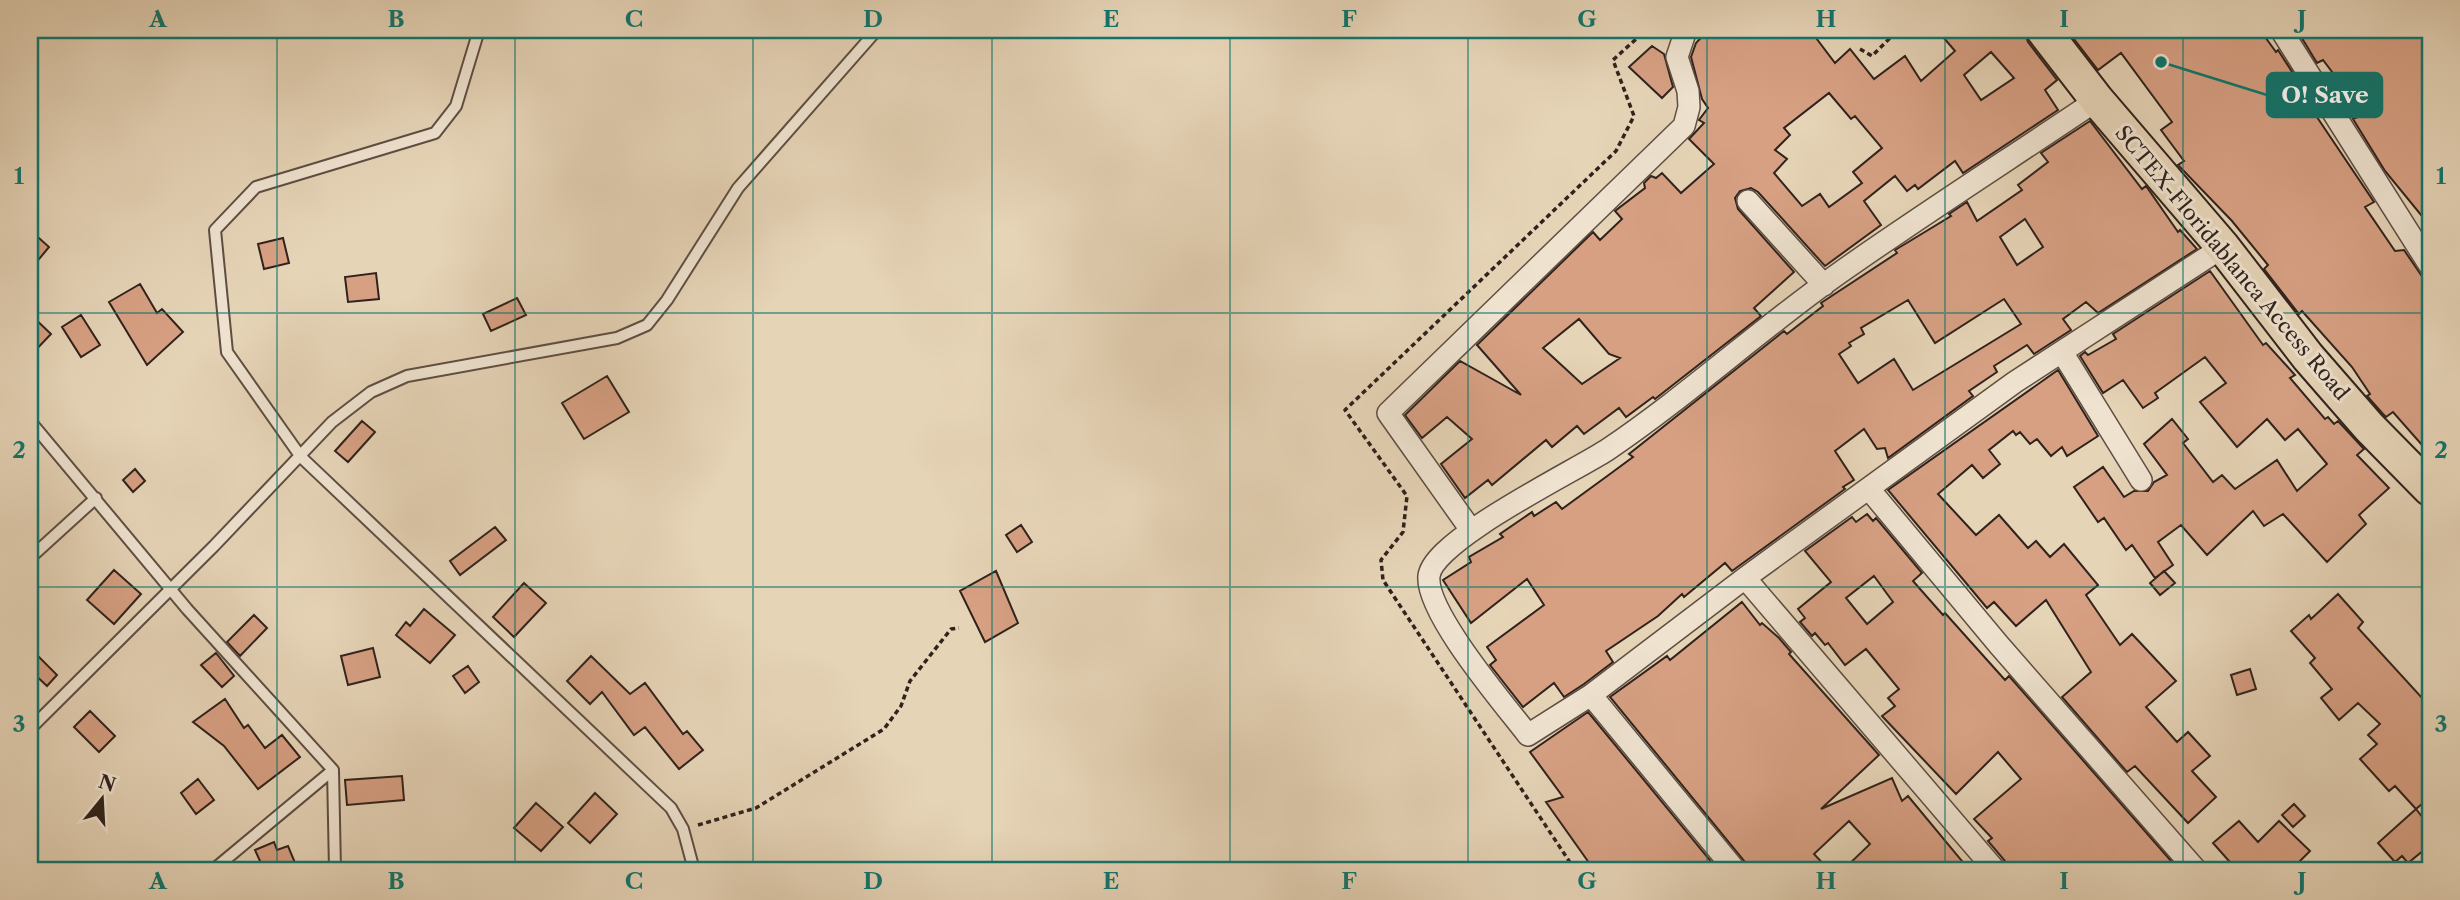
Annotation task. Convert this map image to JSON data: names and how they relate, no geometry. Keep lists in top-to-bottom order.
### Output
{
  "streets": {
    "main road": ["SCTEX-Floridablanca Access Road"]
  },
  "places": ["O! Save"],
  "north": "top",
  "grid": {
    "columns": [
      "A",
      "B",
      "C",
      "D",
      "E",
      "F",
      "G",
      "H",
      "I",
      "J"
    ],
    "rows": ["1", "2", "3"]
  }
}
